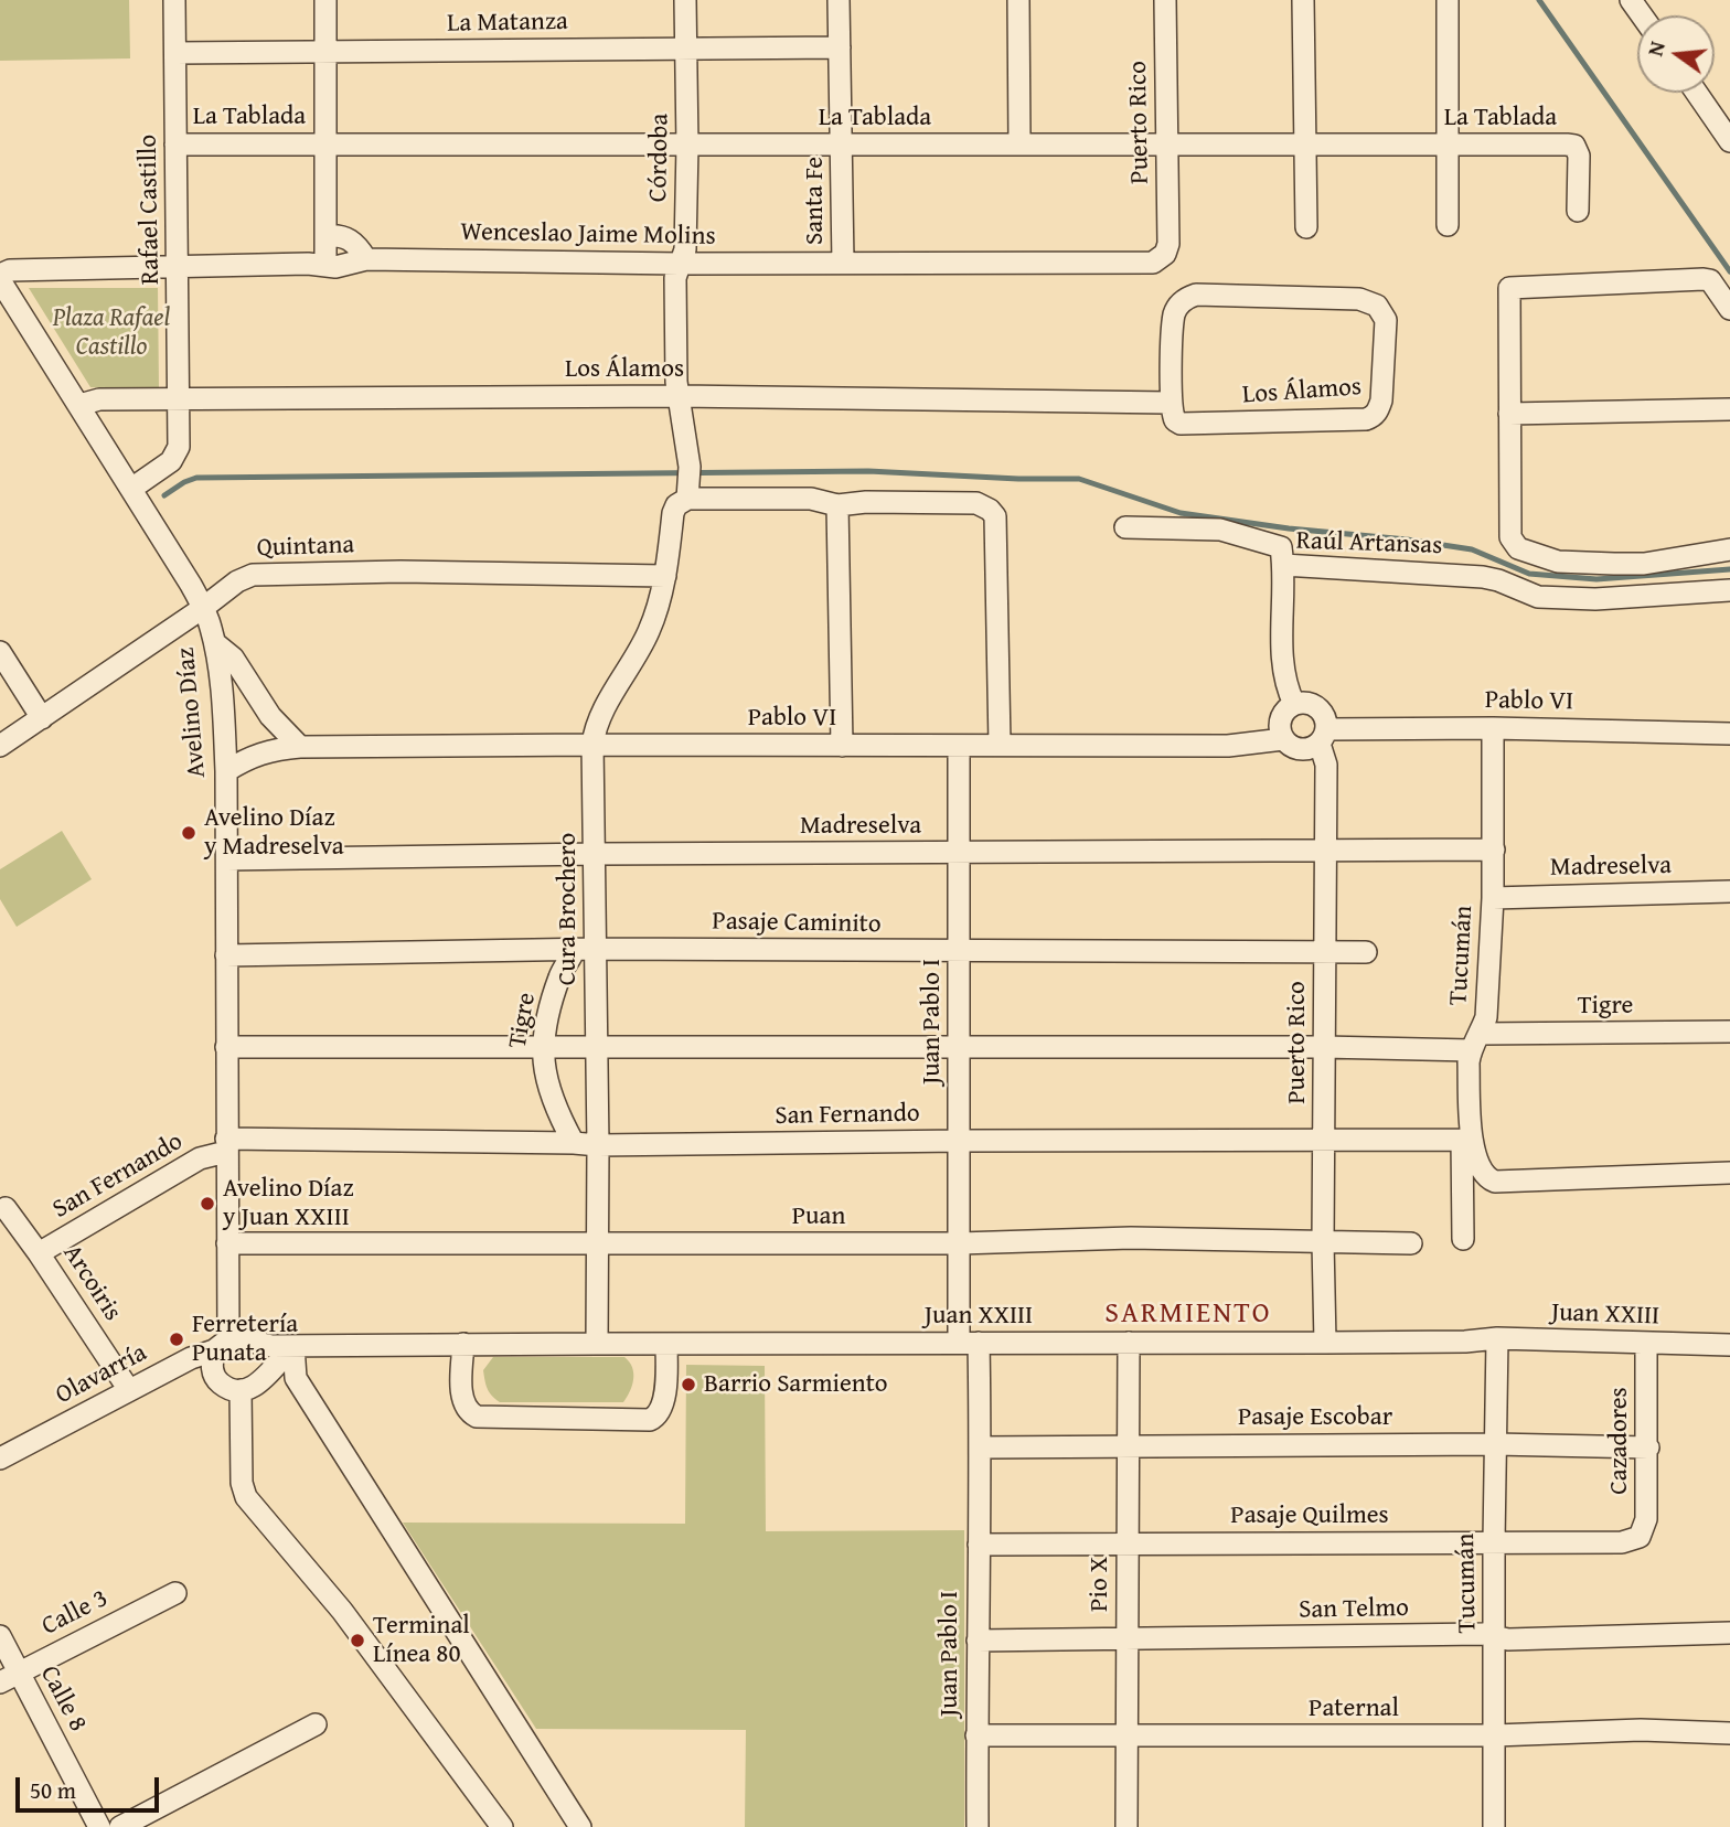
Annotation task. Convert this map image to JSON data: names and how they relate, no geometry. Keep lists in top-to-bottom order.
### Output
{
  "streets": {
    "street": [
      "La Matanza",
      "La Tablada",
      "Puerto Rico",
      "Córdoba",
      "Santa Fe",
      "Rafael Castillo",
      "Wenceslao Jaime Molins",
      "Los Álamos",
      "Raúl Artansas",
      "Quintana",
      "Pablo VI",
      "Avelino Díaz",
      "Madreselva",
      "Cura Brochero",
      "Pasaje Caminito",
      "Tucumán",
      "Tigre",
      "Juan Pablo I",
      "San Fernando",
      "Puan",
      "Arcoiris",
      "Juan XXIII",
      "Olavarría",
      "Pasaje Escobar",
      "Cazadores",
      "Pasaje Quilmes",
      "Pio X",
      "San Telmo",
      "Calle 3",
      "Calle 8",
      "Paternal"
    ]
  },
  "crossings": [
    ["La Matanza", "Córdoba"],
    ["La Matanza", "Santa Fe"],
    ["La Matanza", "Rafael Castillo"],
    ["La Tablada", "Puerto Rico"],
    ["La Tablada", "Córdoba"],
    ["La Tablada", "Santa Fe"],
    ["La Tablada", "Rafael Castillo"],
    ["Puerto Rico", "Wenceslao Jaime Molins"],
    ["Puerto Rico", "Raúl Artansas"],
    ["Puerto Rico", "Pablo VI"],
    ["Puerto Rico", "Madreselva"],
    ["Puerto Rico", "Pasaje Caminito"],
    ["Puerto Rico", "Tigre"],
    ["Puerto Rico", "San Fernando"],
    ["Puerto Rico", "Puan"],
    ["Puerto Rico", "Juan XXIII"],
    ["Córdoba", "Wenceslao Jaime Molins"],
    ["Córdoba", "Los Álamos"],
    ["Córdoba", "Cura Brochero"],
    ["Santa Fe", "Wenceslao Jaime Molins"],
    ["Rafael Castillo", "Wenceslao Jaime Molins"],
    ["Rafael Castillo", "Los Álamos"],
    ["Rafael Castillo", "Avelino Díaz"],
    ["Los Álamos", "Avelino Díaz"],
    ["Raúl Artansas", "Pablo VI"],
    ["Quintana", "Avelino Díaz"],
    ["Quintana", "Cura Brochero"],
    ["Pablo VI", "Avelino Díaz"],
    ["Pablo VI", "Cura Brochero"],
    ["Pablo VI", "Tucumán"],
    ["Pablo VI", "Juan Pablo I"],
    ["Avelino Díaz", "Madreselva"],
    ["Avelino Díaz", "Pasaje Caminito"],
    ["Avelino Díaz", "Tigre"],
    ["Avelino Díaz", "San Fernando"],
    ["Avelino Díaz", "Puan"],
    ["Avelino Díaz", "Juan XXIII"],
    ["Avelino Díaz", "Olavarría"],
    ["Madreselva", "Cura Brochero"],
    ["Madreselva", "Tucumán"],
    ["Madreselva", "Juan Pablo I"],
    ["Cura Brochero", "Pasaje Caminito"],
    ["Cura Brochero", "Tigre"],
    ["Cura Brochero", "San Fernando"],
    ["Cura Brochero", "Puan"],
    ["Cura Brochero", "Juan XXIII"],
    ["Pasaje Caminito", "Tigre"],
    ["Pasaje Caminito", "Juan Pablo I"],
    ["Tucumán", "Tigre"],
    ["Tucumán", "San Fernando"],
    ["Tucumán", "Juan XXIII"],
    ["Tucumán", "Pasaje Escobar"],
    ["Tucumán", "Pasaje Quilmes"],
    ["Tucumán", "San Telmo"],
    ["Tucumán", "Paternal"],
    ["Tigre", "Juan Pablo I"],
    ["Tigre", "San Fernando"],
    ["Juan Pablo I", "San Fernando"],
    ["Juan Pablo I", "Puan"],
    ["Juan Pablo I", "Juan XXIII"],
    ["Juan Pablo I", "Pasaje Escobar"],
    ["Juan Pablo I", "Pasaje Quilmes"],
    ["Juan Pablo I", "San Telmo"],
    ["Juan Pablo I", "Paternal"],
    ["San Fernando", "Arcoiris"],
    ["Arcoiris", "Olavarría"],
    ["Juan XXIII", "Olavarría"],
    ["Juan XXIII", "Cazadores"],
    ["Juan XXIII", "Pio X"],
    ["Pasaje Escobar", "Cazadores"],
    ["Pasaje Escobar", "Pio X"],
    ["Cazadores", "Pasaje Quilmes"],
    ["Pasaje Quilmes", "Pio X"],
    ["Pio X", "San Telmo"],
    ["Pio X", "Paternal"],
    ["Calle 3", "Calle 8"]
  ],
  "districts": ["SARMIENTO"],
  "parks": ["Plaza Rafael Castillo"],
  "places": [
    "Avelino Díaz y Madreselva",
    "Avelino Díaz y Juan XXIII",
    "Ferretería Punata",
    "Barrio Sarmiento",
    "Terminal Línea 80"
  ],
  "scale_bar": "50 m",
  "north": "left"
}
